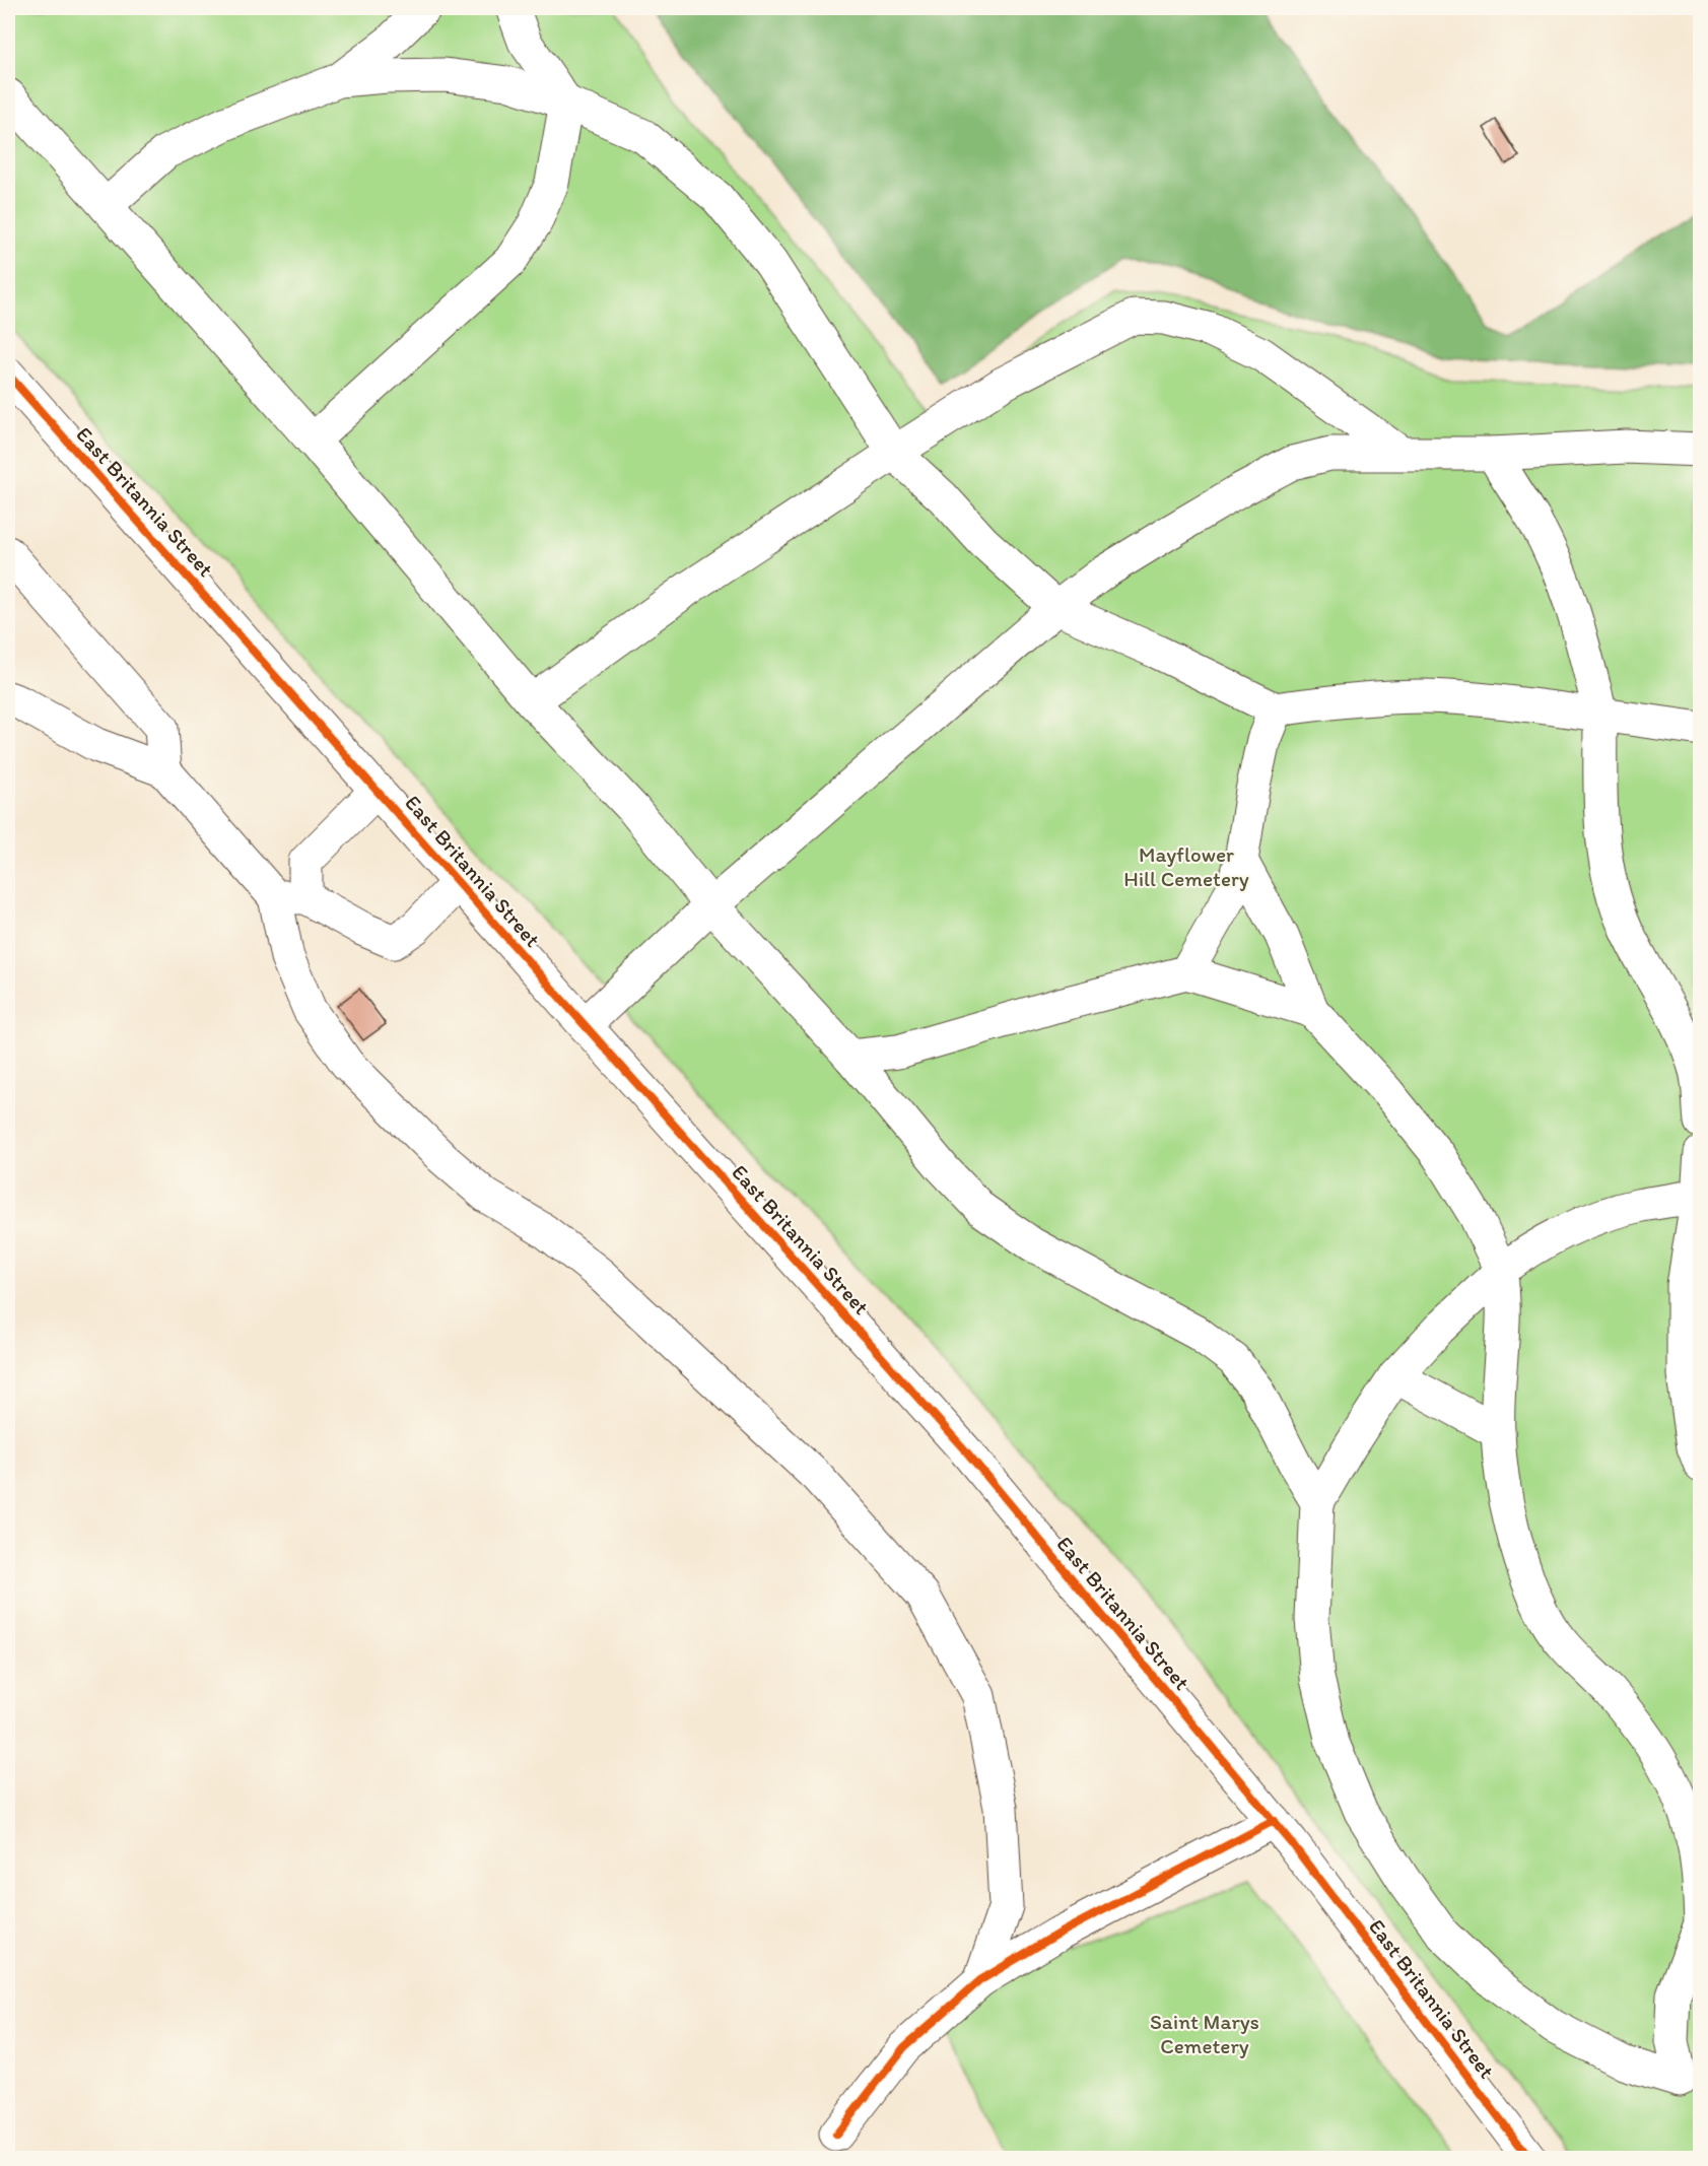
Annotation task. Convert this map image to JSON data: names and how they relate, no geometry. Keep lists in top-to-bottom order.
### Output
{
  "streets": {
    "street": ["East Britannia Street"]
  },
  "parks": ["Mayflower Hill Cemetery", "Saint Marys Cemetery"]
}
